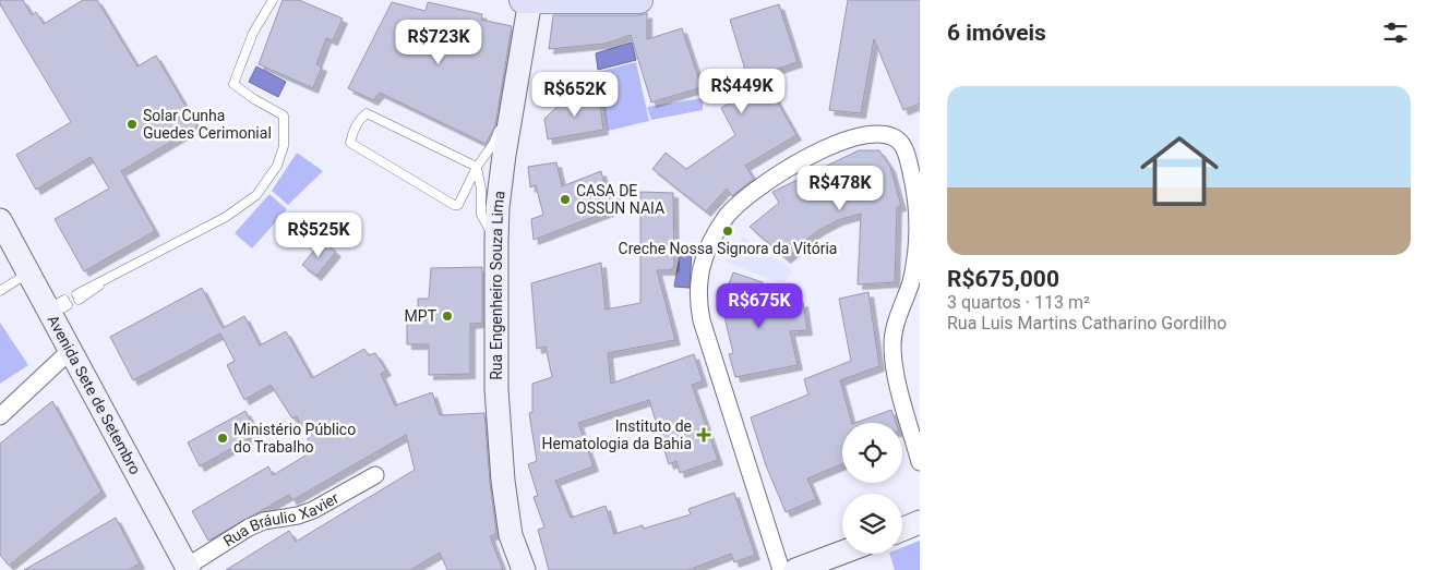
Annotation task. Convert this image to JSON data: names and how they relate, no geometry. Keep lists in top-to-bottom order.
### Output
{
  "streets": {
    "street": ["Rua Engenheiro Souza Lima", "Avenida Sete de Setembro", "Rua Bráulio Xavier"]
  },
  "crossings": [
    ["Avenida Sete de Setembro", "Rua Bráulio Xavier"]
  ],
  "places": {
    "other": [
      "Solar Cunha Guedes Cerimonial",
      "CASA DE OSSUN NAIA",
      "Creche Nossa Signora da Vitória",
      "MPT",
      "Ministério Público do Trabalho"
    ],
    "health": ["Instituto de Hematologia da Bahia"]
  },
  "page": {
    "heading": "6 imóveis",
    "price": [
      "R$723K",
      "R$449K",
      "R$652K",
      "R$478K",
      "R$525K",
      "R$675K"
    ],
    "list": [
      {
        "name": "R$675,000",
        "note": "3 quartos · 113 m² · Rua Luis Martins Catharino Gordilho"
      }
    ]
  }
}
